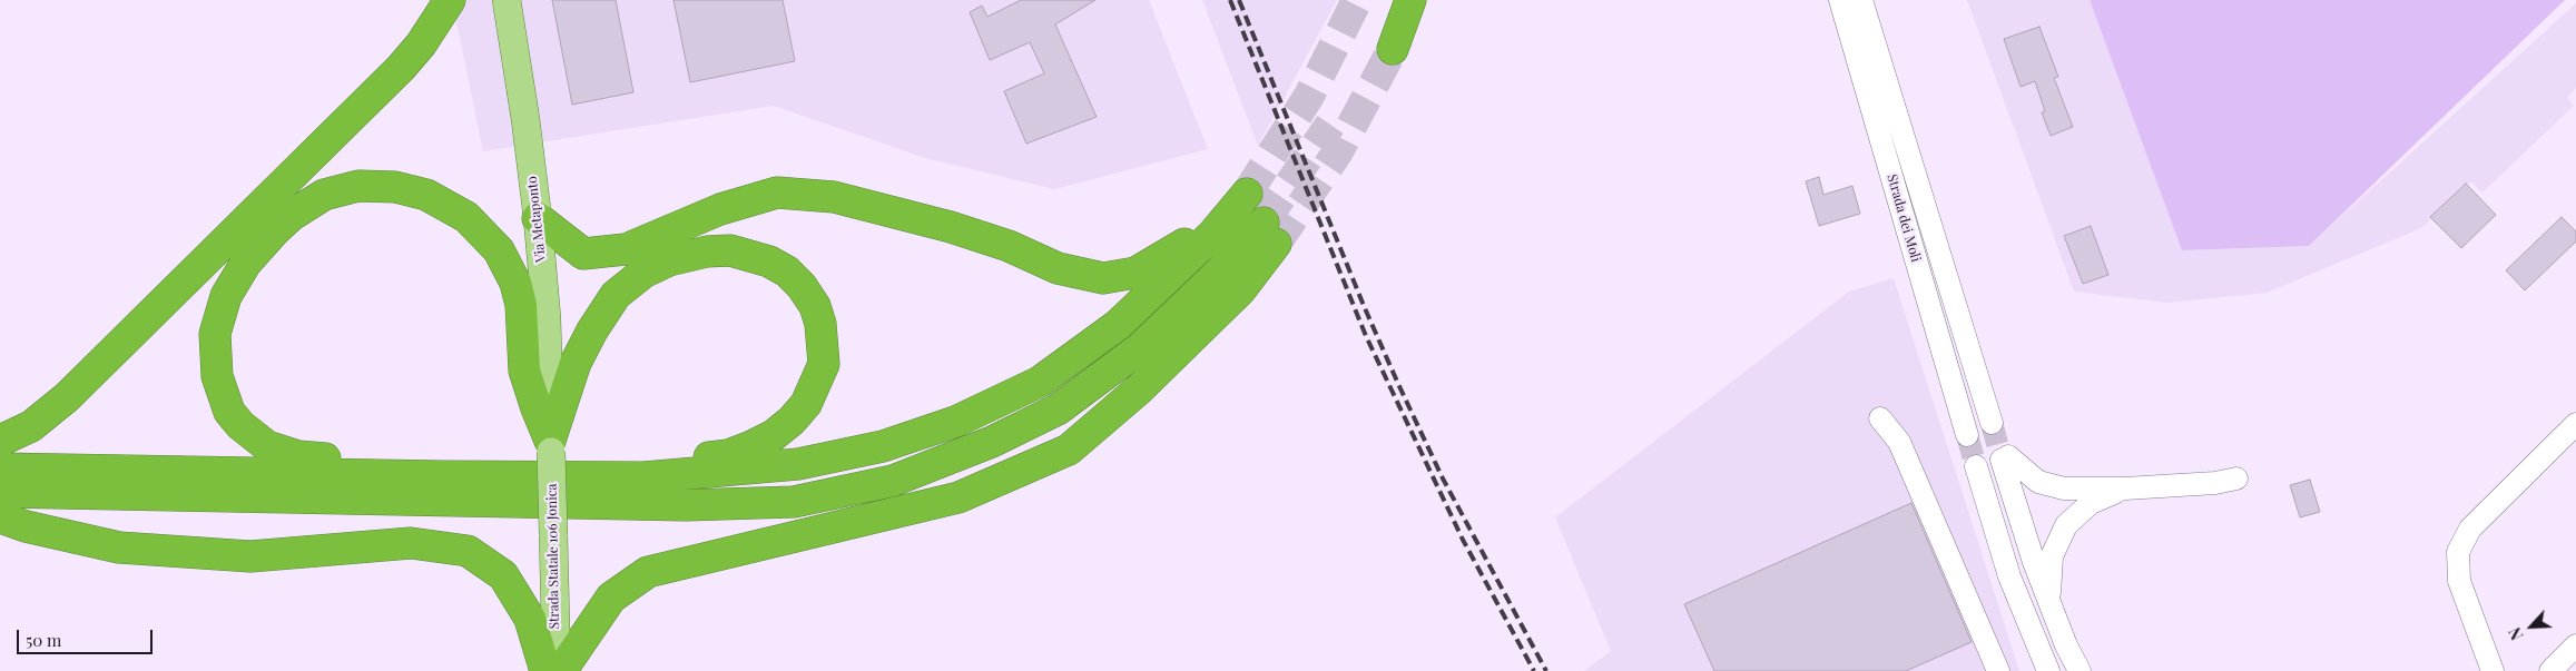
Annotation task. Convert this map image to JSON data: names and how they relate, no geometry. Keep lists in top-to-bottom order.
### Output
{
  "streets": {
    "main road": ["Via Metaponto", "Strada Statale 106 Jonica"],
    "lane": ["Strada dei Moli"]
  },
  "crossings": [
    ["Via Metaponto", "Strada Statale 106 Jonica"]
  ],
  "scale_bar": "50 m",
  "north": "bottom left"
}
